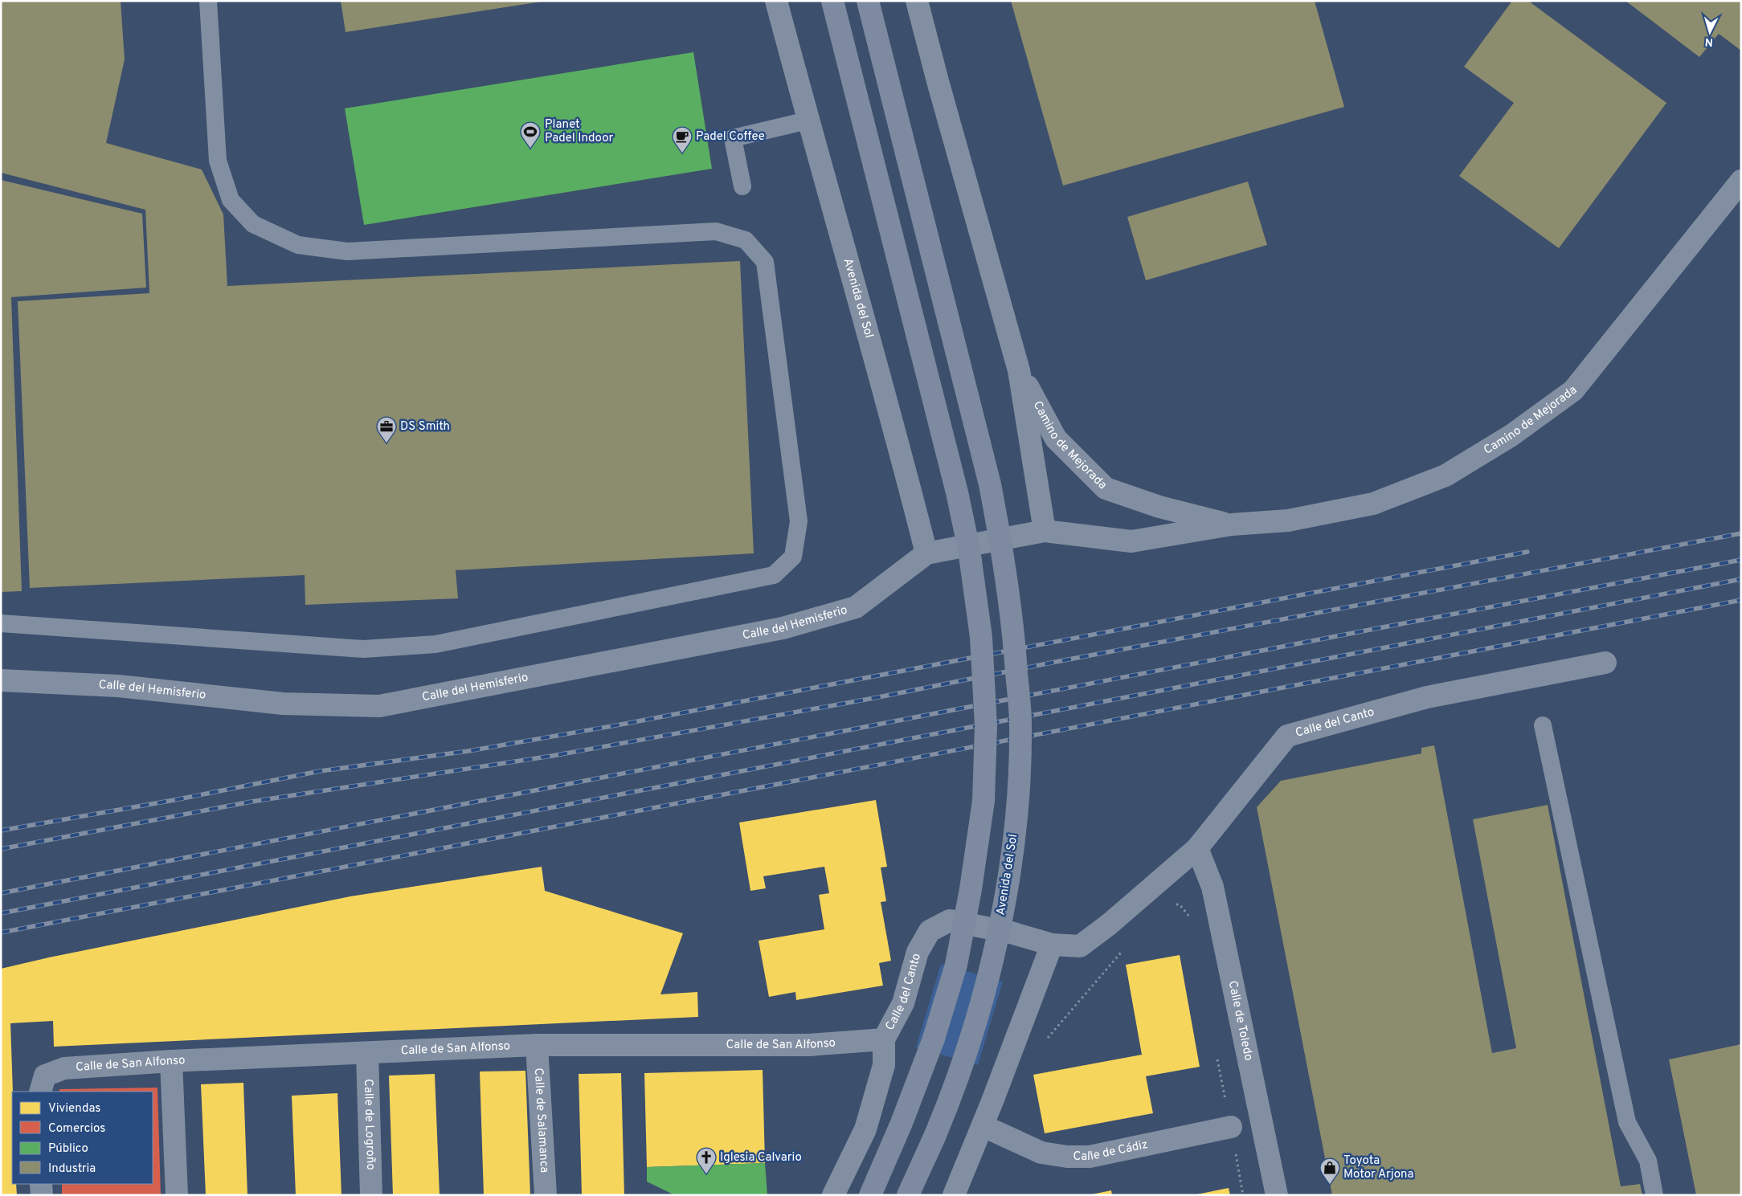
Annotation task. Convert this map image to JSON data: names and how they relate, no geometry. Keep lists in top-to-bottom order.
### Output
{
  "streets": {
    "main road": ["Avenida del Sol"],
    "street": [
      "Camino de Mejorada",
      "Calle del Hemisferio",
      "Calle del Canto",
      "Calle de Toledo",
      "Calle de San Alfonso",
      "Calle de Salamanca",
      "Calle de Logroño",
      "Calle de Cádiz"
    ]
  },
  "crossings": [
    ["Avenida del Sol", "Calle del Hemisferio"],
    ["Calle del Canto", "Calle de Toledo"],
    ["Calle del Canto", "Calle de San Alfonso"],
    ["Calle de San Alfonso", "Calle de Salamanca"],
    ["Calle de San Alfonso", "Calle de Logroño"]
  ],
  "places": {
    "sports": ["Planet Padel Indoor"],
    "cafe": ["Padel Coffee"],
    "office": ["DS Smith"],
    "church": ["Iglesia Calvario"],
    "shop": ["Toyota Motor Arjona"]
  },
  "legend": [
    "Viviendas",
    "Comercios",
    "Público",
    "Industria"
  ],
  "north": "bottom"
}
